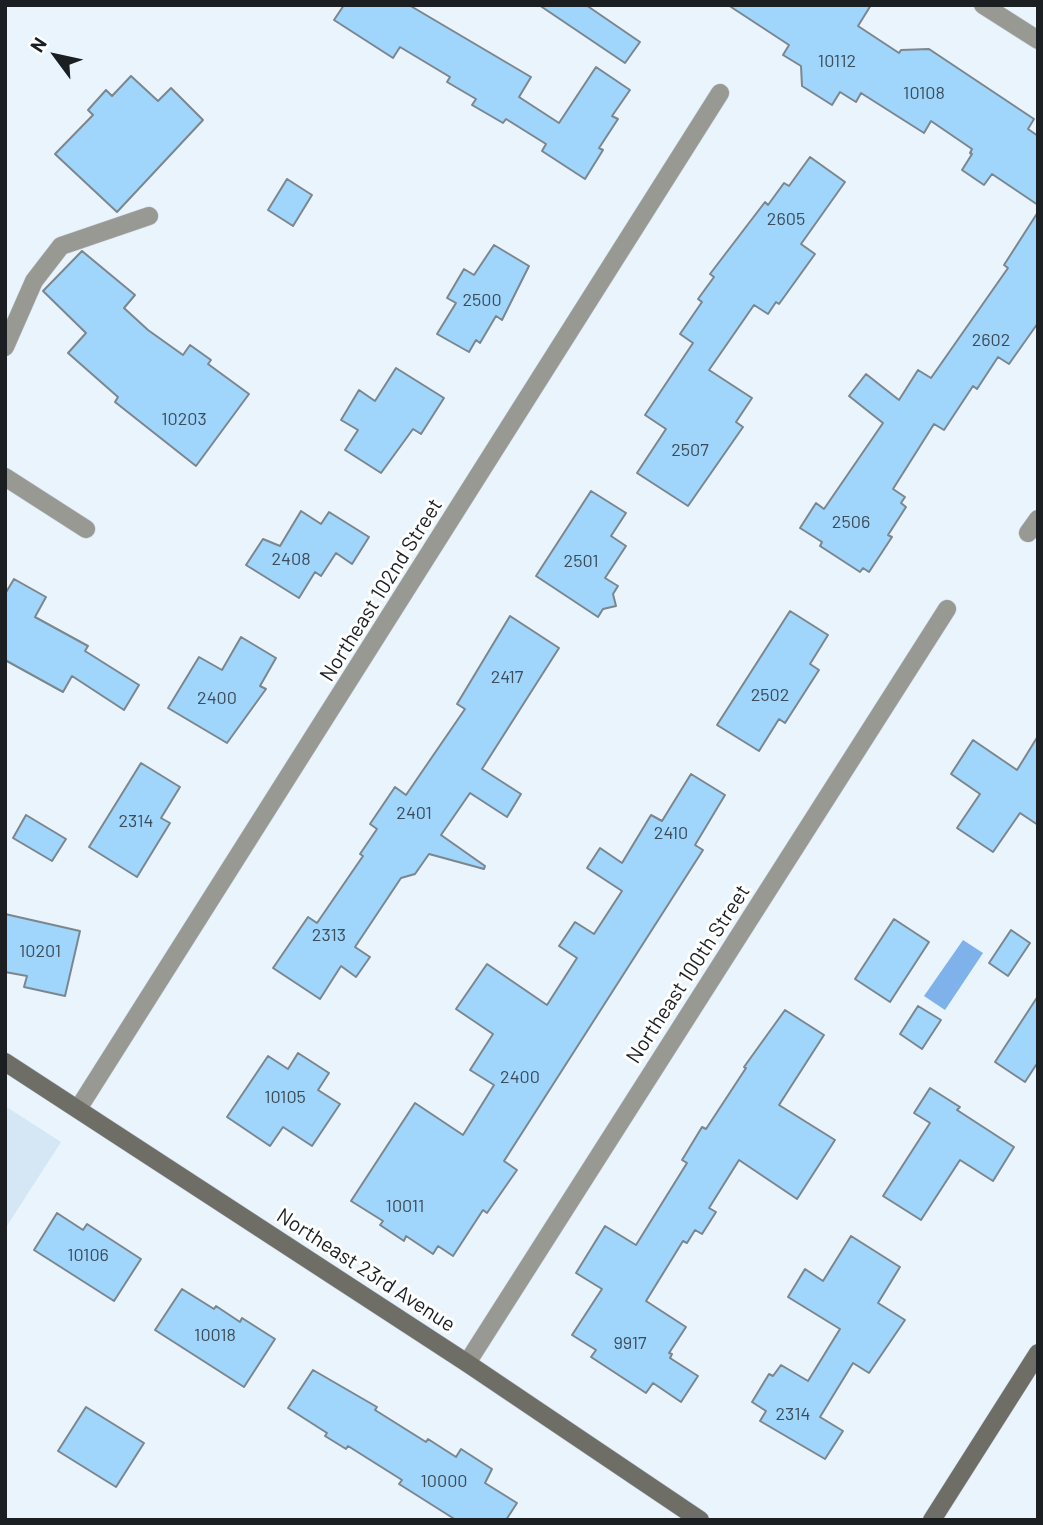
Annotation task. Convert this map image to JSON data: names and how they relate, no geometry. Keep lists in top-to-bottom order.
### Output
{
  "streets": {
    "street": ["Northeast 102nd Street", "Northeast 100th Street", "Northeast 23rd Avenue"]
  },
  "crossings": [
    ["Northeast 102nd Street", "Northeast 23rd Avenue"],
    ["Northeast 100th Street", "Northeast 23rd Avenue"]
  ],
  "house_numbers": [
    "10112",
    "10108",
    "2605",
    "2500",
    "2602",
    "10203",
    "2507",
    "2506",
    "2408",
    "2501",
    "2417",
    "2502",
    "2400",
    "2401",
    "2314",
    "2410",
    "2313",
    "10201",
    "2400",
    "10105",
    "10011",
    "10106",
    "10018",
    "9917",
    "2314",
    "10000"
  ],
  "north": "top left"
}
